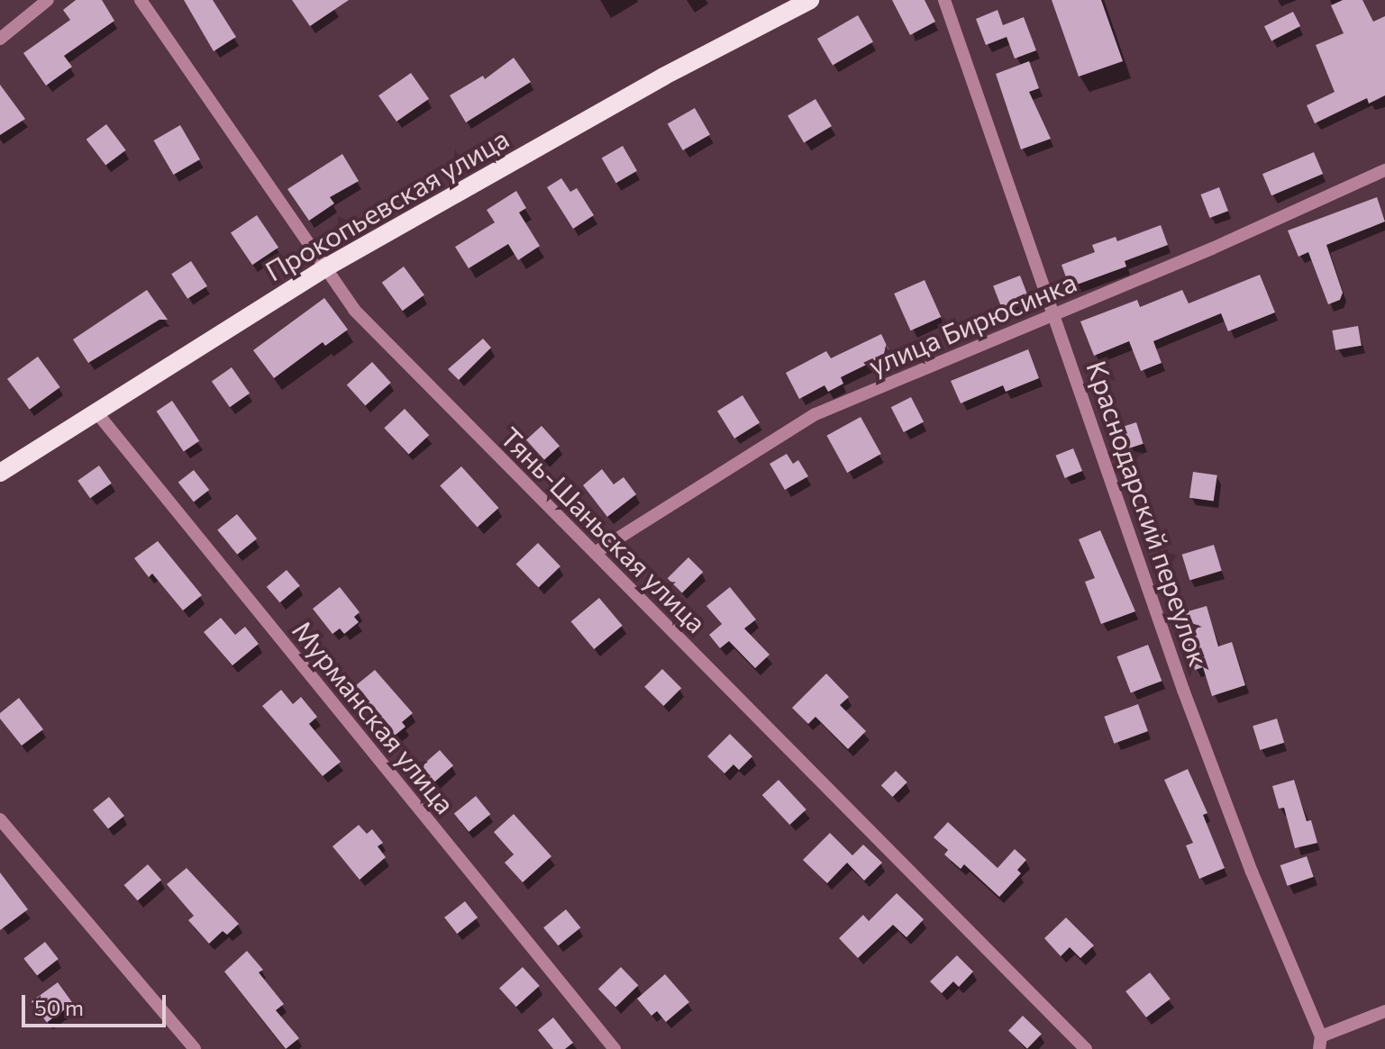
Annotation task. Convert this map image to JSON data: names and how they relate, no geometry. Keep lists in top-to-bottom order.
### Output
{
  "streets": {
    "main road": ["Прокопьевская улица"],
    "street": [
      "улица Бирюсинка",
      "Краснодарский переулок",
      "Тянь-Шаньская улица",
      "Мурманская улица"
    ]
  },
  "crossings": [
    ["Прокопьевская улица", "Тянь-Шаньская улица"],
    ["Прокопьевская улица", "Мурманская улица"],
    ["улица Бирюсинка", "Краснодарский переулок"],
    ["улица Бирюсинка", "Тянь-Шаньская улица"]
  ],
  "scale_bar": "50 m"
}
